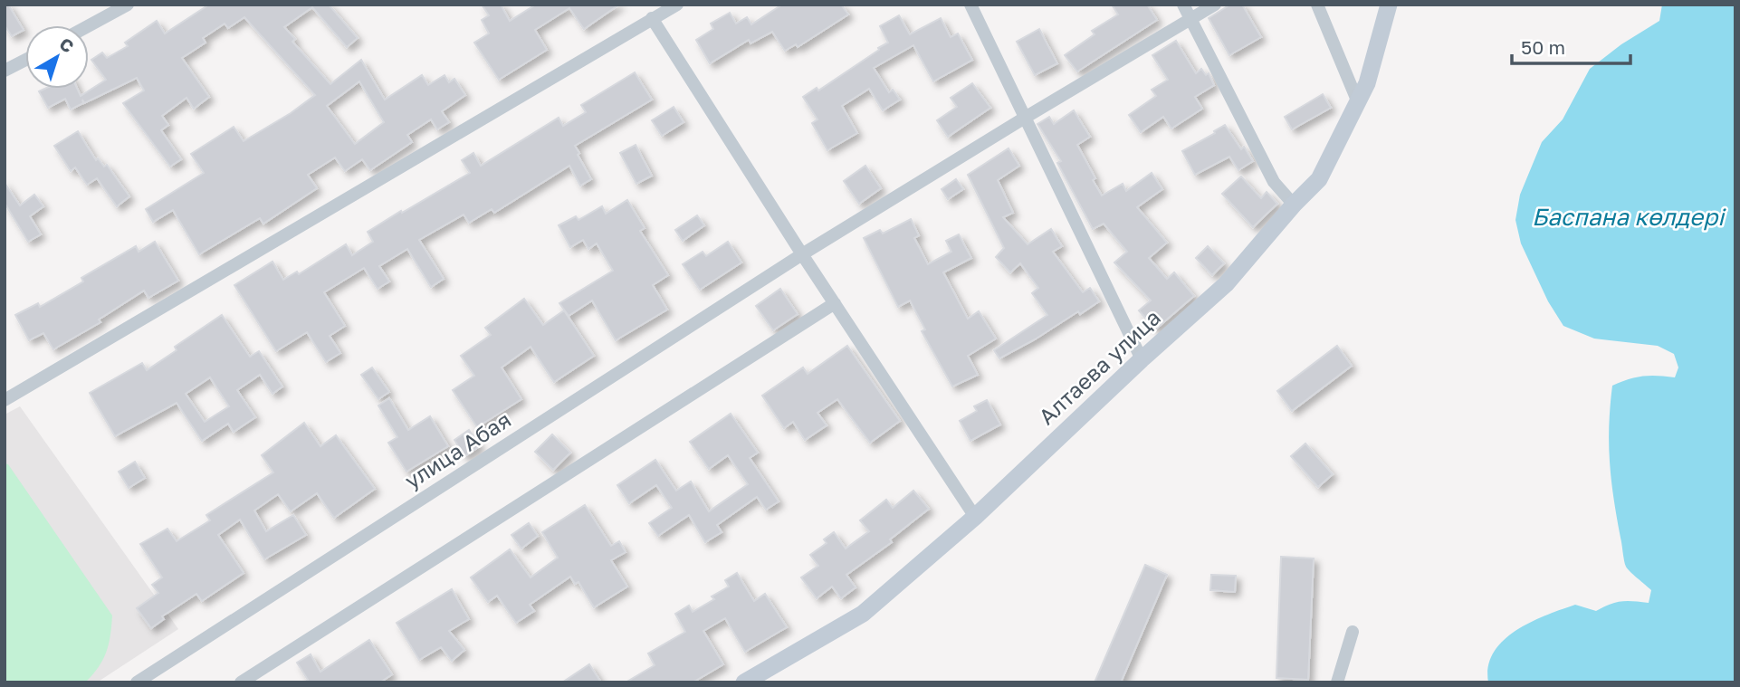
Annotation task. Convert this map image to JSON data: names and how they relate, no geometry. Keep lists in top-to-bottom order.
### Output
{
  "streets": {
    "main road": ["Алтаева улица"],
    "street": ["улица Абая"]
  },
  "water": ["Баспана көлдері"],
  "scale_bar": "50 m",
  "north": "top right"
}
